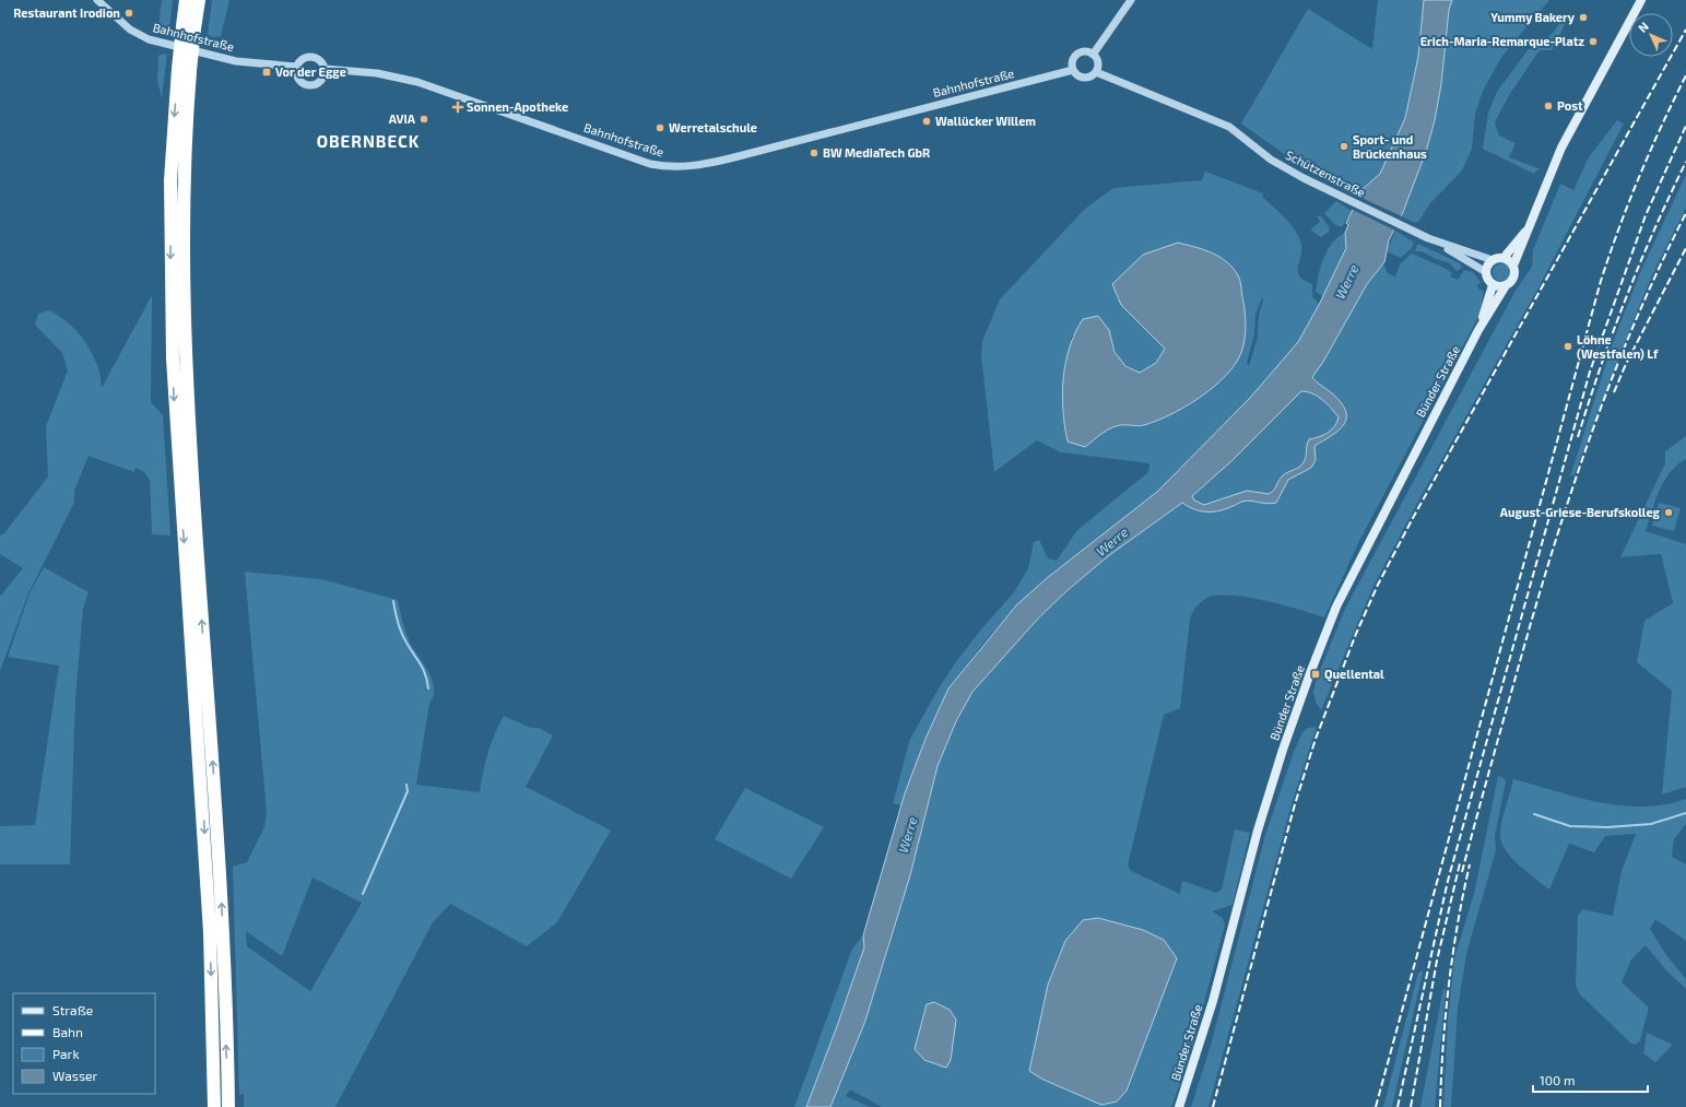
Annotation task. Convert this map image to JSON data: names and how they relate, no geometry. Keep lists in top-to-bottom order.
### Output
{
  "streets": {
    "main road": ["Bünder Straße"],
    "street": ["Bahnhofstraße", "Schützenstraße"]
  },
  "crossings": [
    ["Bahnhofstraße", "Schützenstraße"]
  ],
  "districts": ["OBERNBECK"],
  "water": ["Werre"],
  "places": {
    "other": [
      "Restaurant Irodion",
      "Yummy Bakery",
      "Erich-Maria-Remarque-Platz",
      "Post",
      "AVIA",
      "Wallücker Willem",
      "Werretalschule",
      "Sport- und Brückenhaus",
      "BW MediaTech GbR",
      "Löhne (Westfalen) Lf",
      "August-Griese-Berufskolleg"
    ],
    "transit": ["Vor der Egge", "Quellental"],
    "health": ["Sonnen-Apotheke"]
  },
  "legend": [
    "Straße",
    "Bahn",
    "Park",
    "Wasser"
  ],
  "scale_bar": "100 m",
  "north": "top left"
}
